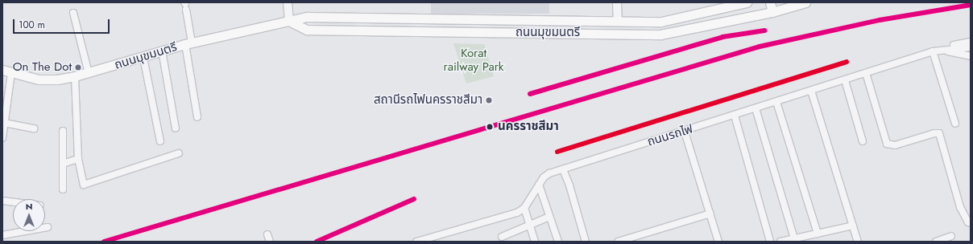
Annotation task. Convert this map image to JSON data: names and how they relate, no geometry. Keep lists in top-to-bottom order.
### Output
{
  "streets": {
    "main road": ["ถนนมุขมนตรี"],
    "street": ["ถนนรถไฟ"]
  },
  "parks": ["Korat railway Park"],
  "places": ["On The Dot", "สถานีรถไฟนครราชสีมา", "นครราชสีมา"],
  "scale_bar": "100 m",
  "north": "top"
}
